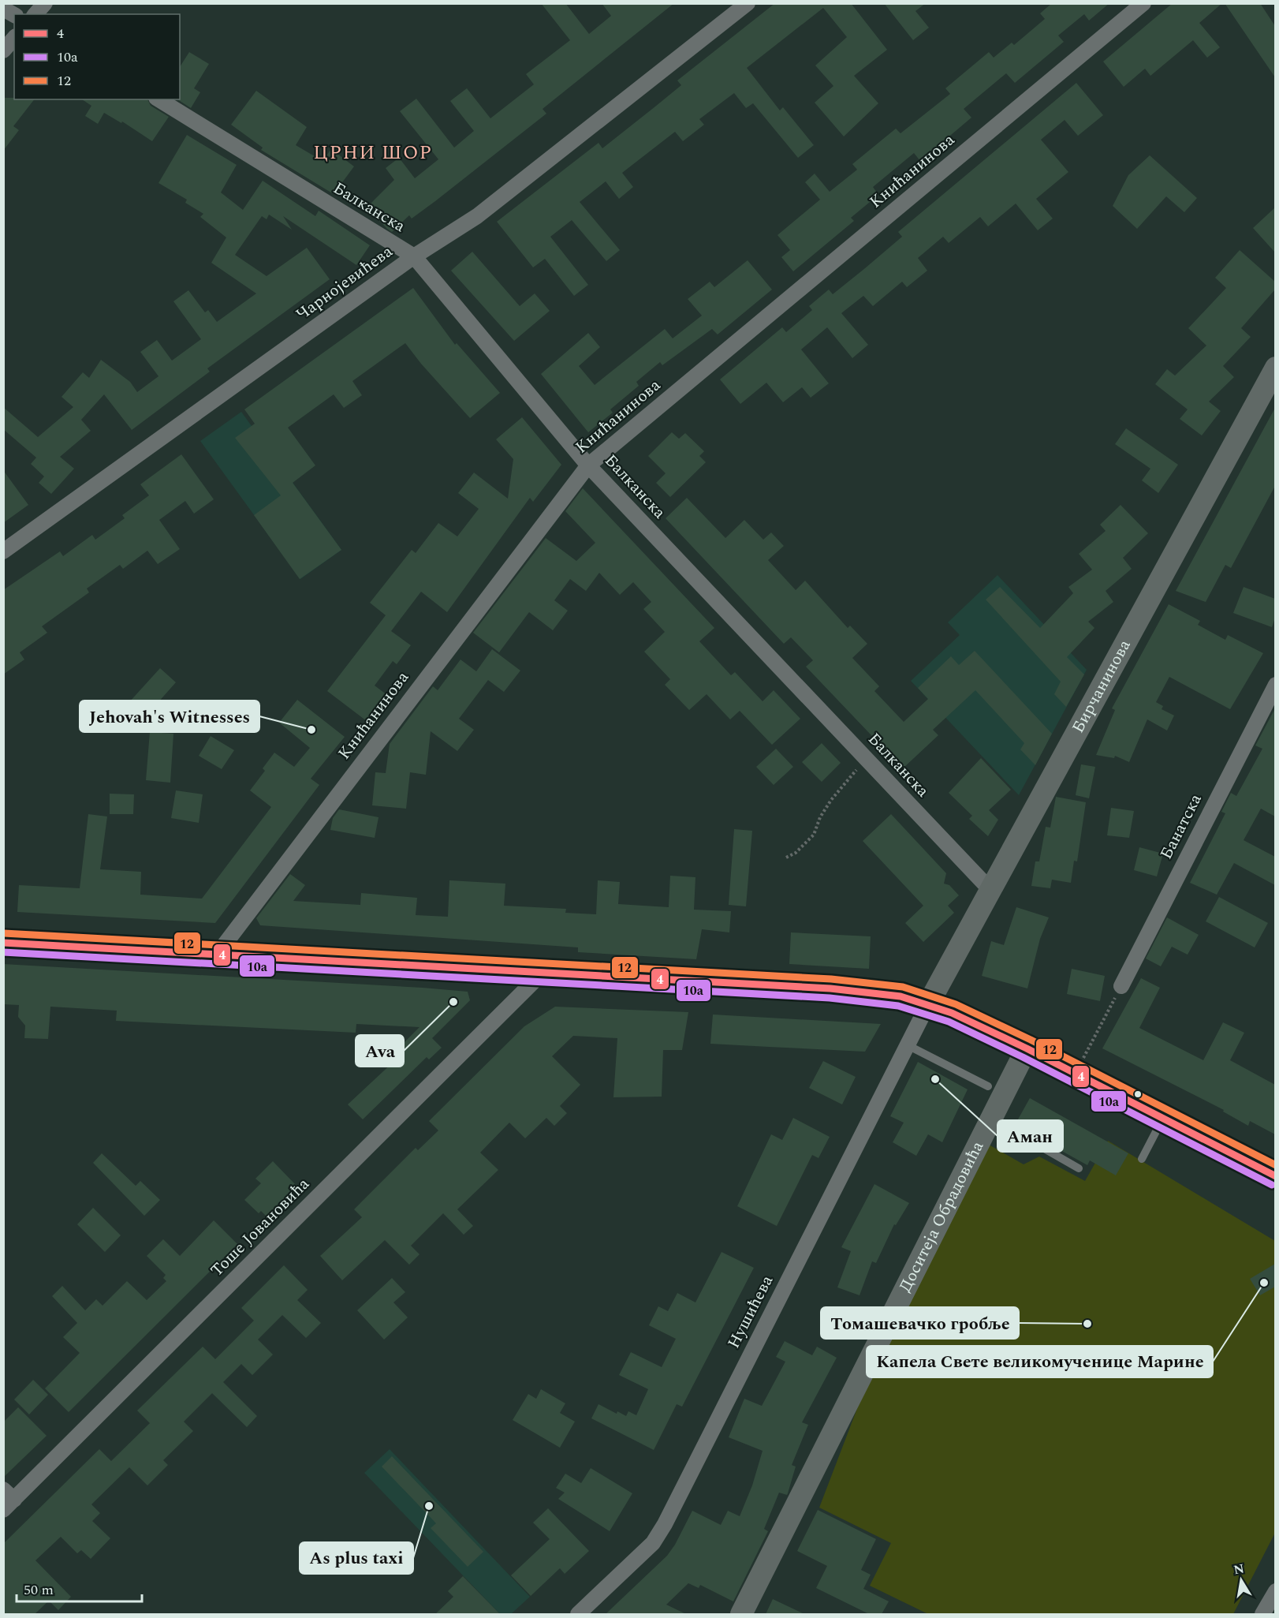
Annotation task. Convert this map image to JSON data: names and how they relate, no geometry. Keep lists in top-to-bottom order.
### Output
{
  "streets": {
    "street": [
      "Книћанинова",
      "Балканска",
      "Чарнојевићева",
      "Бирчанинова",
      "Банатска",
      "Доситеја Обрадовића",
      "Тоше Јовановића",
      "Нушићева"
    ]
  },
  "crossings": [
    ["Книћанинова", "Балканска"],
    ["Балканска", "Чарнојевићева"],
    ["Балканска", "Бирчанинова"],
    ["Бирчанинова", "Нушићева"]
  ],
  "districts": ["ЦРНИ ШОР"],
  "places": [
    "Jehovah's Witnesses",
    "Ava",
    "Аман",
    "Капела Свете великомученице Марине",
    "Томашевачко гробље",
    "As plus taxi"
  ],
  "lines": ["transit line 12", "transit line 4", "transit line 10а"],
  "legend": ["4", "10а", "12"],
  "scale_bar": "50 m",
  "north": "top"
}
